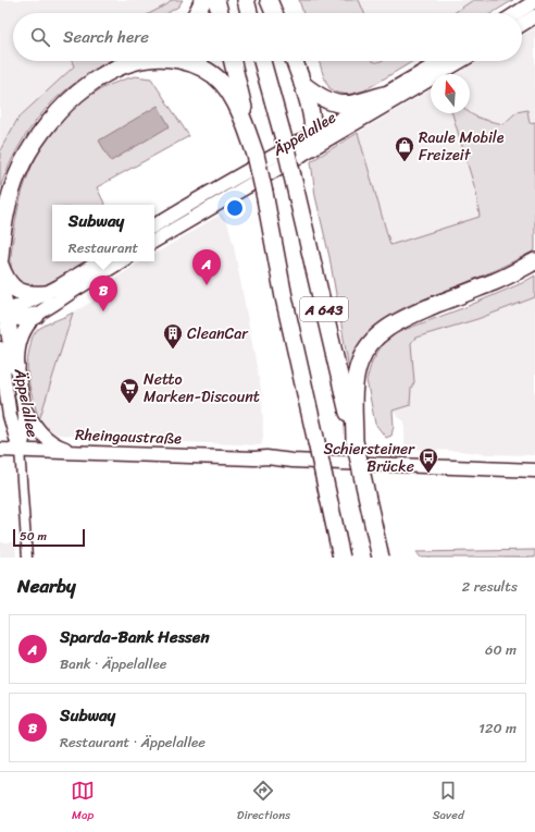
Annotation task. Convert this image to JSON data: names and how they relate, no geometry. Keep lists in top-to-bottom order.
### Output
{
  "streets": {
    "highway": ["A 643"],
    "main road": ["Äppelallee", "Rheingaustraße"]
  },
  "crossings": [
    ["Äppelallee", "Rheingaustraße"]
  ],
  "places": {
    "shop": ["Raule Mobile Freizeit"],
    "building": ["CleanCar"],
    "supermarket": ["Netto Marken-Discount"],
    "bus stop": ["Schiersteiner Brücke"]
  },
  "scale_bar": "50 m",
  "north": "top",
  "page": {
    "search": "Search here",
    "popup": ["Subway", "Restaurant"],
    "pins": ["A", "B"],
    "scale": "50 m",
    "heading": ["Nearby", "2 results"],
    "list": [
      {
        "mark": "A",
        "name": "Sparda-Bank Hessen",
        "note": "Bank · Äppelallee",
        "value": "60 m"
      },
      {
        "mark": "B",
        "name": "Subway",
        "note": "Restaurant · Äppelallee",
        "value": "120 m"
      }
    ],
    "nav": ["Map", "Directions", "Saved"]
  }
}
